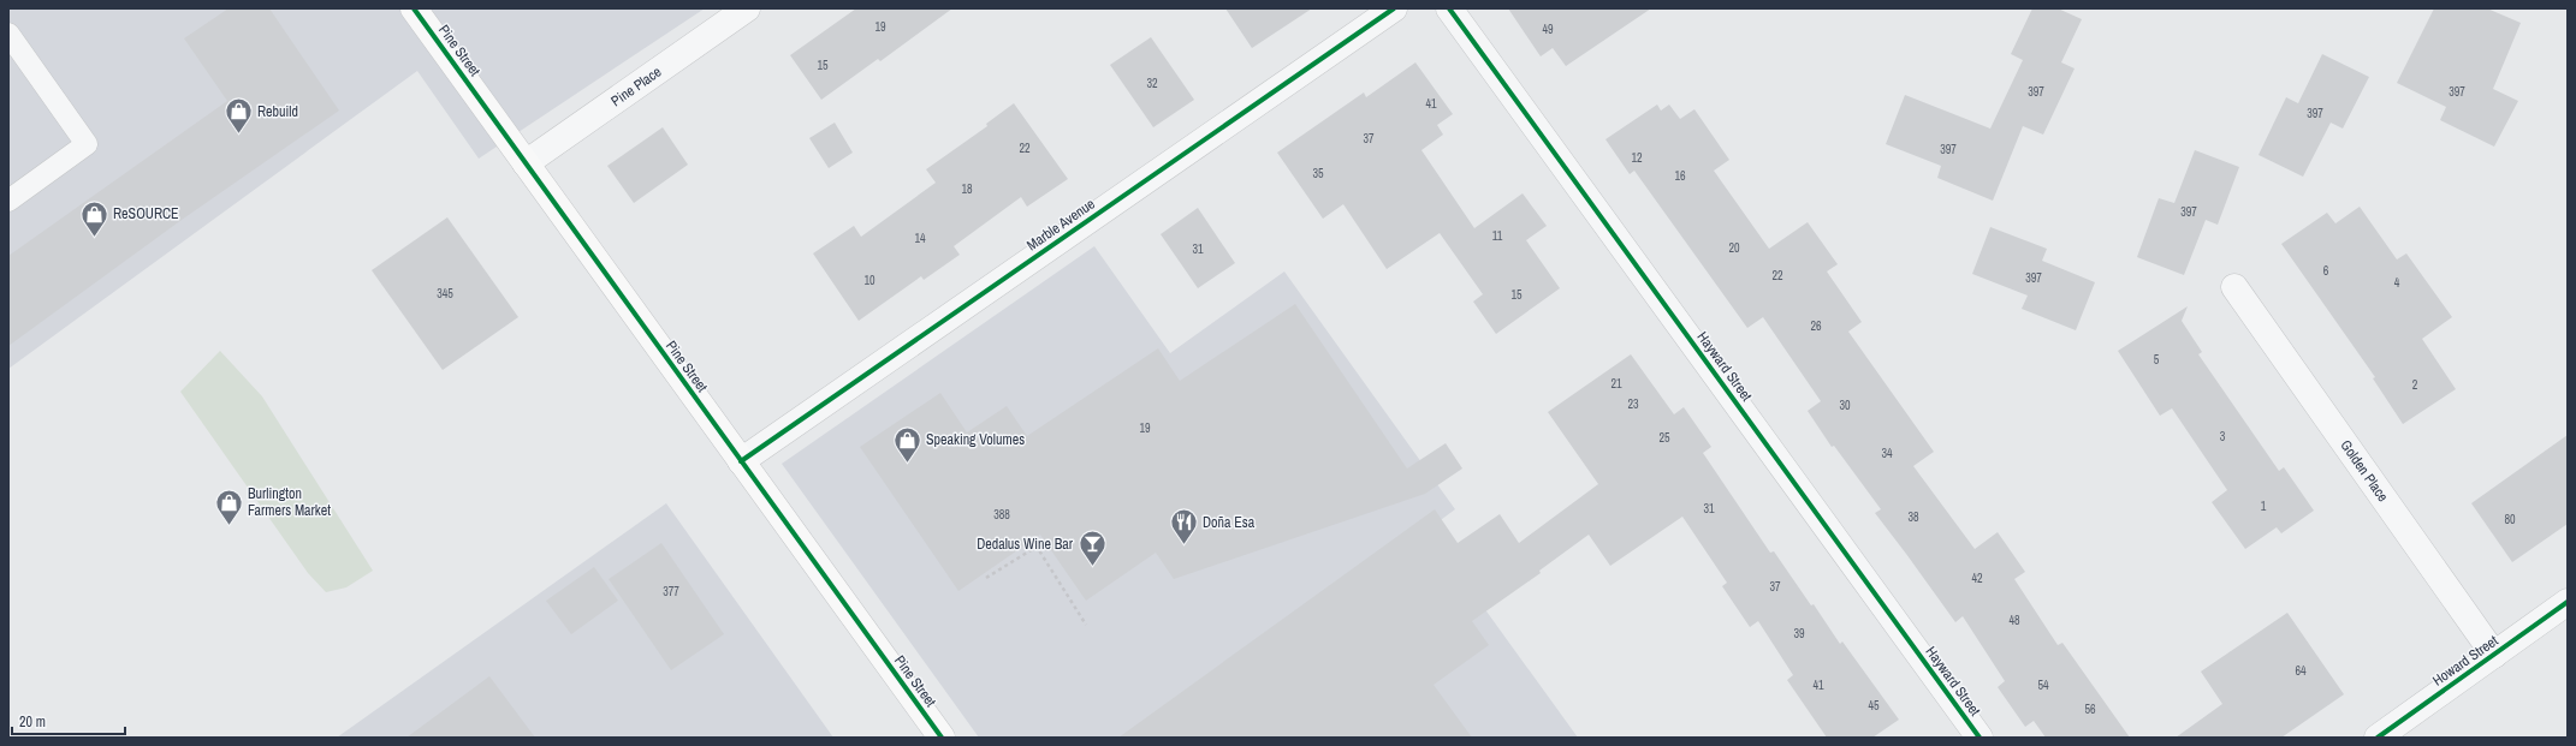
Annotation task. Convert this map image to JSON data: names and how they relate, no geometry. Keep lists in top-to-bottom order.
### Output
{
  "streets": {
    "main road": ["Pine Street"],
    "street": [
      "Pine Place",
      "Marble Avenue",
      "Hayward Street",
      "Golden Place",
      "Howard Street"
    ]
  },
  "crossings": [
    ["Pine Street", "Pine Place"],
    ["Pine Street", "Marble Avenue"],
    ["Golden Place", "Howard Street"]
  ],
  "places": {
    "shop": [
      "Rebuild",
      "ReSOURCE",
      "Speaking Volumes",
      "Burlington Farmers Market"
    ],
    "restaurant": ["Doña Esa"],
    "bar": ["Dedalus Wine Bar"]
  },
  "house_numbers": [
    "19",
    "49",
    "15",
    "32",
    "397",
    "397",
    "41",
    "397",
    "37",
    "22",
    "397",
    "12",
    "35",
    "16",
    "18",
    "397",
    "11",
    "14",
    "20",
    "31",
    "6",
    "22",
    "397",
    "10",
    "4",
    "345",
    "15",
    "26",
    "5",
    "21",
    "2",
    "23",
    "30",
    "19",
    "3",
    "25",
    "34",
    "1",
    "31",
    "388",
    "38",
    "80",
    "42",
    "37",
    "377",
    "48",
    "39",
    "64",
    "41",
    "54",
    "45",
    "56"
  ],
  "scale_bar": "20 m"
}
